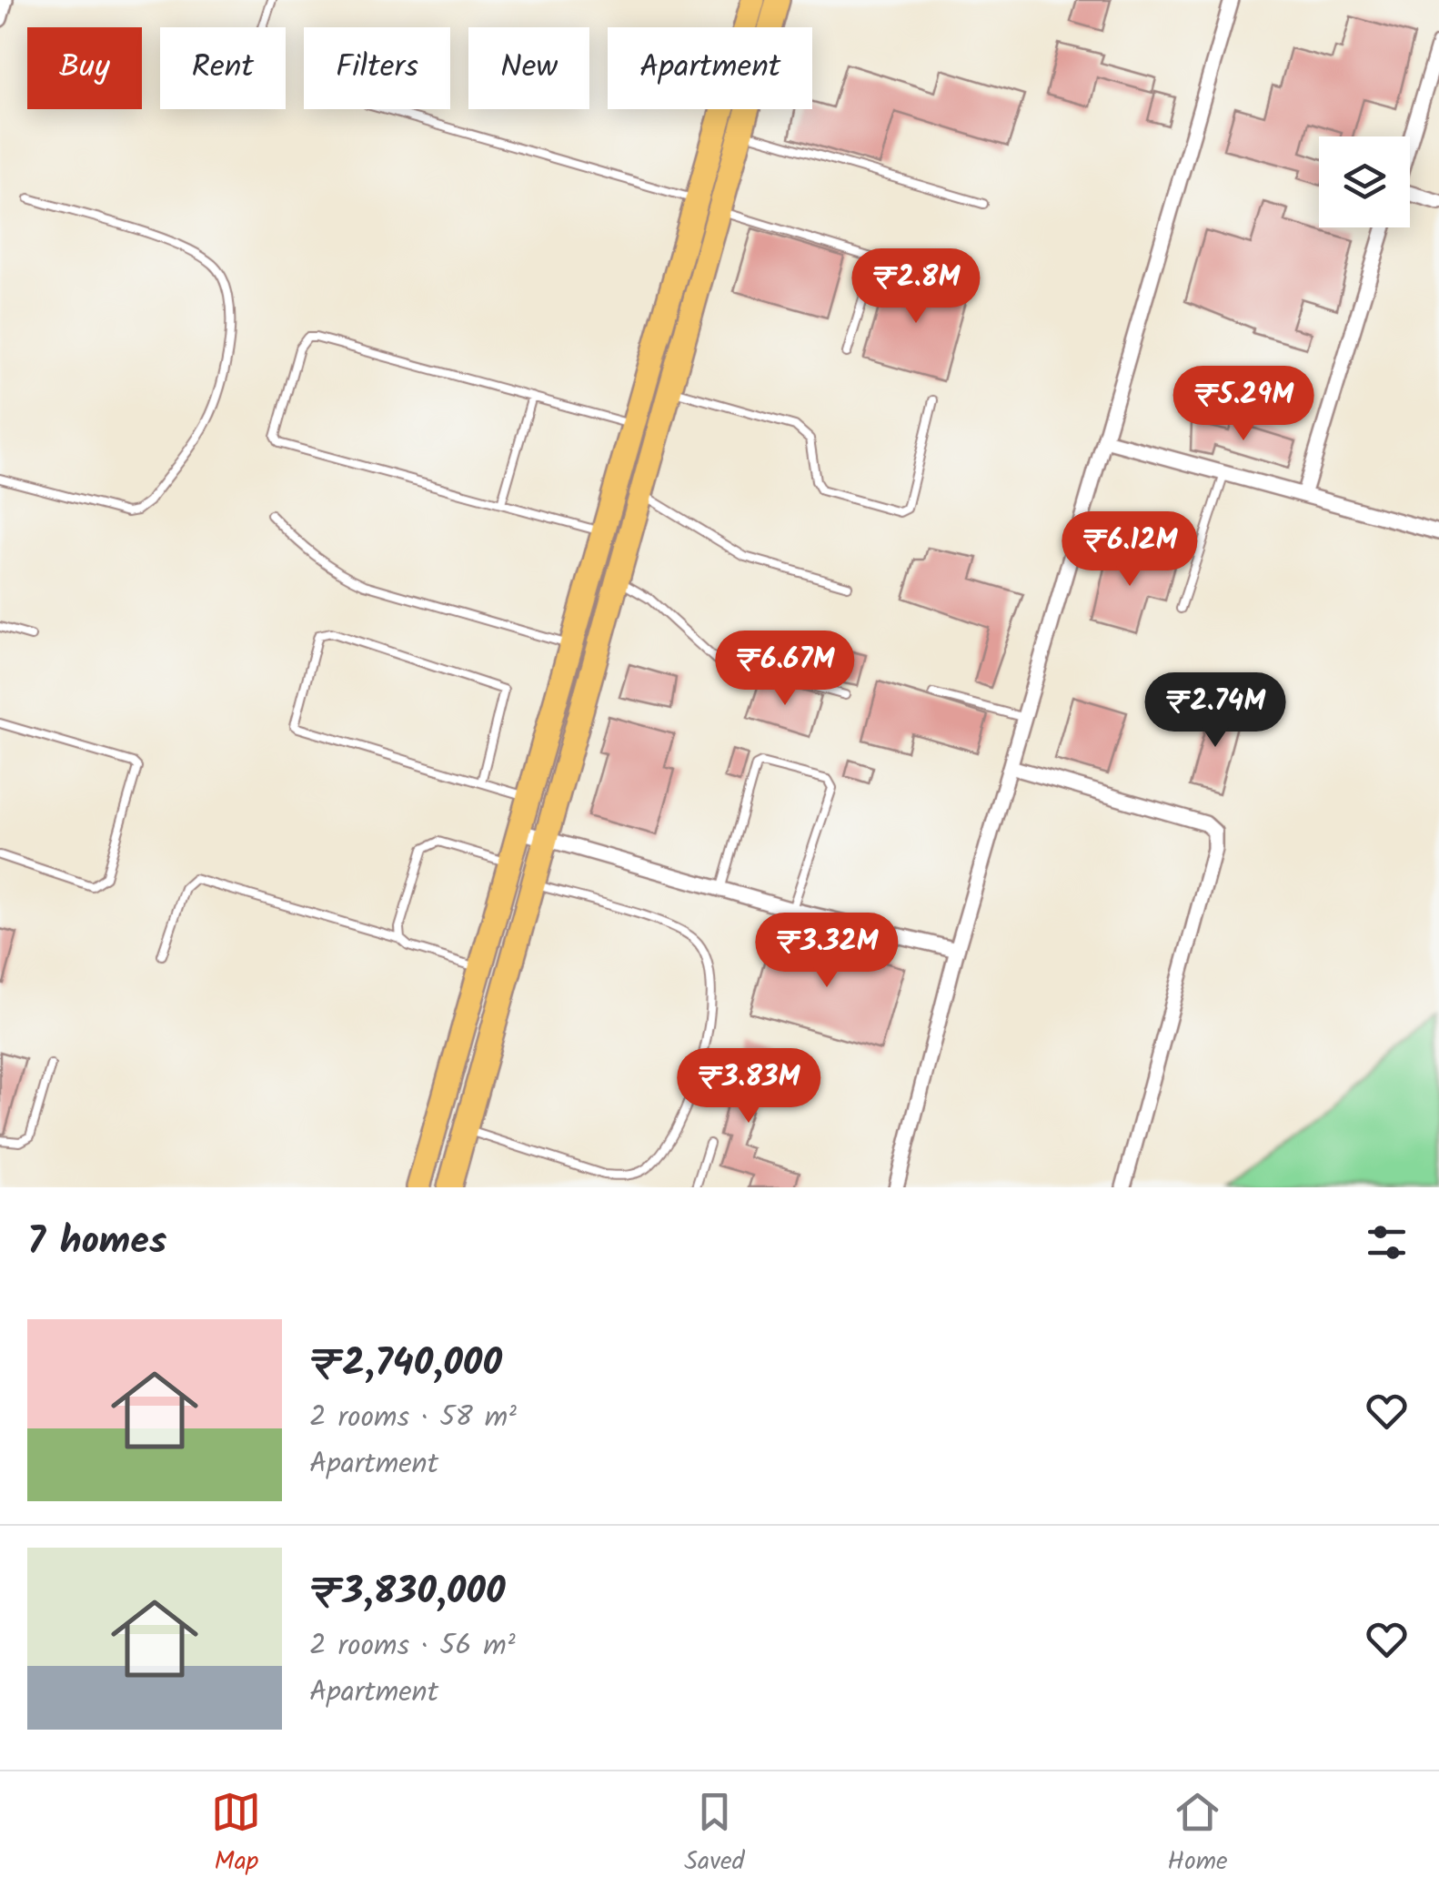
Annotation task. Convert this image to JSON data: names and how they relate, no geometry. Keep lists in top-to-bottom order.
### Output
{
  "page": {
    "chip": [
      "Buy",
      "Rent",
      "Filters",
      "New",
      "Apartment"
    ],
    "price": [
      "₹2.8M",
      "₹5.29M",
      "₹6.12M",
      "₹6.67M",
      "₹2.74M",
      "₹3.32M",
      "₹3.83M"
    ],
    "heading": "7 homes",
    "list": [
      {
        "name": "₹2,740,000",
        "note": "2 rooms · 58 m² · Apartment"
      },
      {
        "name": "₹3,830,000",
        "note": "2 rooms · 56 m² · Apartment"
      }
    ],
    "tabs": ["Map", "Saved", "Home"]
  }
}
